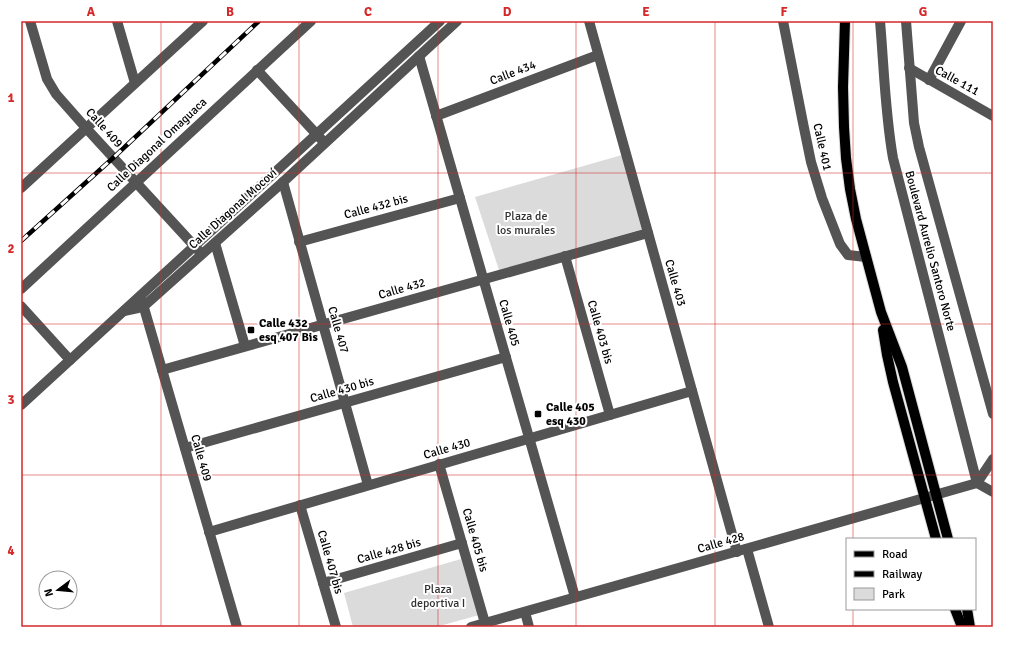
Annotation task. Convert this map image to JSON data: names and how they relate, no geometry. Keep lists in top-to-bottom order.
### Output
{
  "streets": {
    "street": [
      "Calle 434",
      "Calle 111",
      "Calle 409",
      "Calle Diagonal Omaguaca",
      "Calle 401",
      "Calle 432 bis",
      "Calle Diagonal Mocoví",
      "Boulevard Aurelio Santoro Norte",
      "Calle 403",
      "Calle 432",
      "Calle 405",
      "Calle 407",
      "Calle 403 bis",
      "Calle 430 bis",
      "Calle 430",
      "Calle 405 bis",
      "Calle 428",
      "Calle 428 bis",
      "Calle 407 bis"
    ]
  },
  "crossings": [
    ["Calle 434", "Calle 403"],
    ["Calle 434", "Calle 405"],
    ["Calle 111", "Boulevard Aurelio Santoro Norte"],
    ["Calle 409", "Calle Diagonal Omaguaca"],
    ["Calle 409", "Calle Diagonal Mocoví"],
    ["Calle 409", "Calle 432"],
    ["Calle 409", "Calle 430 bis"],
    ["Calle 409", "Calle 430"],
    ["Calle 432 bis", "Calle 405"],
    ["Calle 432 bis", "Calle 407"],
    ["Calle Diagonal Mocoví", "Calle 405"],
    ["Calle Diagonal Mocoví", "Calle 407"],
    ["Boulevard Aurelio Santoro Norte", "Calle 428"],
    ["Calle 403", "Calle 432"],
    ["Calle 403", "Calle 430"],
    ["Calle 403", "Calle 428"],
    ["Calle 432", "Calle 405"],
    ["Calle 432", "Calle 407"],
    ["Calle 432", "Calle 403 bis"],
    ["Calle 405", "Calle 430 bis"],
    ["Calle 405", "Calle 430"],
    ["Calle 405", "Calle 428"],
    ["Calle 407", "Calle 430 bis"],
    ["Calle 407", "Calle 430"],
    ["Calle 403 bis", "Calle 430"],
    ["Calle 430", "Calle 405 bis"],
    ["Calle 430", "Calle 407 bis"],
    ["Calle 405 bis", "Calle 428"],
    ["Calle 405 bis", "Calle 428 bis"],
    ["Calle 428 bis", "Calle 407 bis"]
  ],
  "parks": ["Plaza de los murales", "Plaza deportiva I"],
  "places": {
    "transit": ["Calle 432 esq 407 Bis", "Calle 405 esq 430"]
  },
  "legend": ["Road", "Railway", "Park"],
  "north": "left",
  "grid": {
    "columns": [
      "A",
      "B",
      "C",
      "D",
      "E",
      "F",
      "G"
    ],
    "rows": [
      "1",
      "2",
      "3",
      "4"
    ]
  }
}
